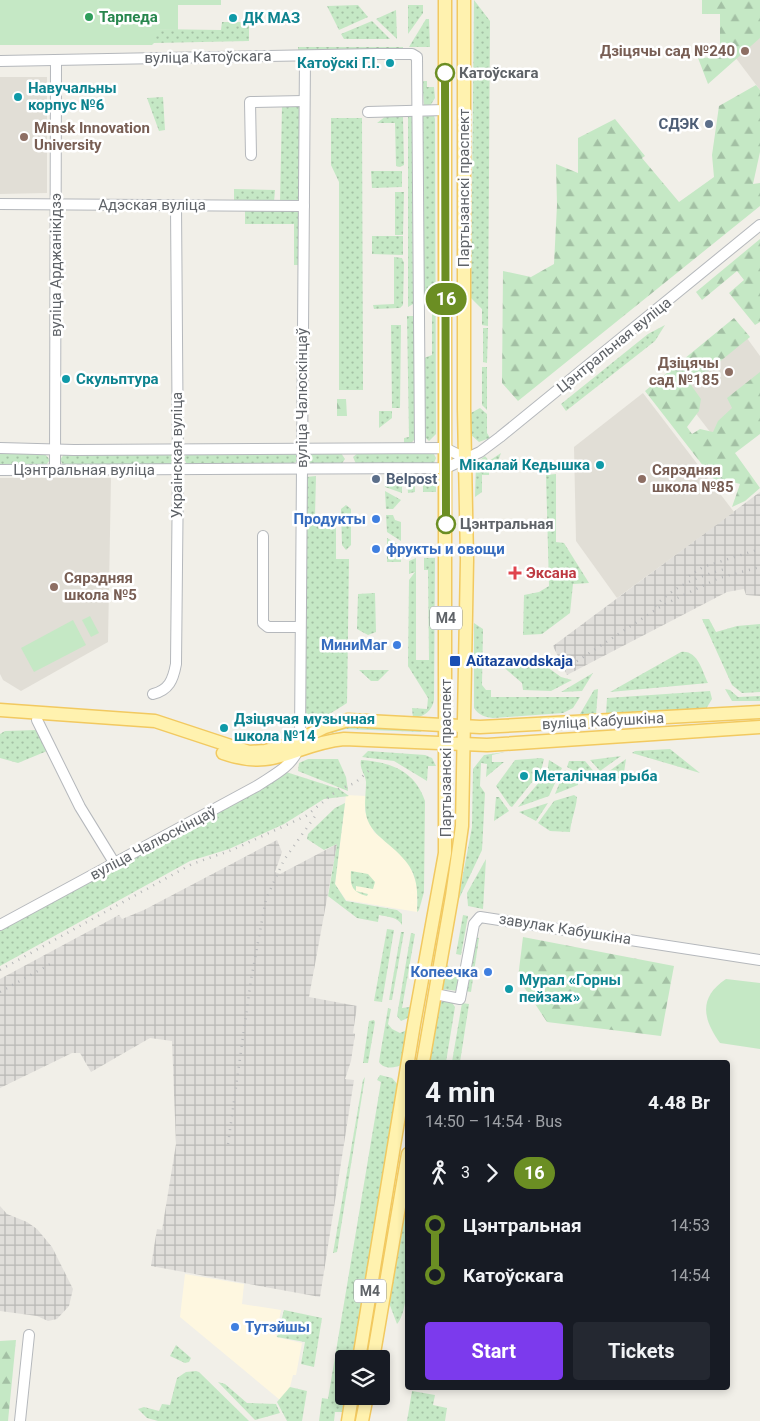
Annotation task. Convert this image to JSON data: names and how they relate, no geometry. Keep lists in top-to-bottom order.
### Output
{
  "streets": {
    "main road": ["Партызанскі праспект", "М4", "вуліца Кабушкіна"],
    "street": [
      "вуліца Катоўскага",
      "Адэская вуліца",
      "вуліца Арджанікідзэ",
      "Цэнтральная вуліца",
      "вуліца Чалюскінцаў",
      "Украінская вуліца",
      "завулак Кабушкіна"
    ]
  },
  "crossings": [
    ["вуліца Катоўскага", "вуліца Арджанікідзэ"],
    ["вуліца Катоўскага", "вуліца Чалюскінцаў"],
    ["Партызанскі праспект", "Цэнтральная вуліца"],
    ["Партызанскі праспект", "вуліца Кабушкіна"],
    ["Партызанскі праспект", "завулак Кабушкіна"],
    ["Адэская вуліца", "вуліца Арджанікідзэ"],
    ["Адэская вуліца", "вуліца Чалюскінцаў"],
    ["Адэская вуліца", "Украінская вуліца"],
    ["вуліца Арджанікідзэ", "Цэнтральная вуліца"],
    ["Цэнтральная вуліца", "вуліца Чалюскінцаў"],
    ["Цэнтральная вуліца", "Украінская вуліца"],
    ["вуліца Чалюскінцаў", "вуліца Кабушкіна"]
  ],
  "places": {
    "other": [
      "Тарпеда",
      "ДК МАЗ",
      "Дзіцячы сад №240",
      "Катоўскі Г.І.",
      "Катоўскага",
      "Навучальны корпус №6",
      "СДЭК",
      "Minsk Innovation University",
      "Дзіцячы сад №185",
      "Скульптура",
      "Мікалай Кедышка",
      "Belpost",
      "Сярэдняя школа №85",
      "Продукты",
      "Цэнтральная",
      "фрукты и овощи",
      "Сярэдняя школа №5",
      "МиниМаг",
      "Дзіцячая музычная школа №14",
      "Металічная рыба",
      "Копеечка",
      "Мурал «Горны пейзаж»",
      "Тутэйшы"
    ],
    "health": ["Эксана"],
    "transit": ["Aŭtazavodskaja"]
  },
  "lines": ["bus line 16"],
  "page": {
    "on_map": "16",
    "heading": ["4 min", "14:50 – 14:54 · Bus", "4.48 Br"],
    "legs": ["3", "16"],
    "list": [
      {
        "name": "Цэнтральная",
        "value": "14:53"
      },
      {
        "name": "Катоўскага",
        "value": "14:54"
      }
    ],
    "buttons": ["Start", "Tickets"]
  }
}
